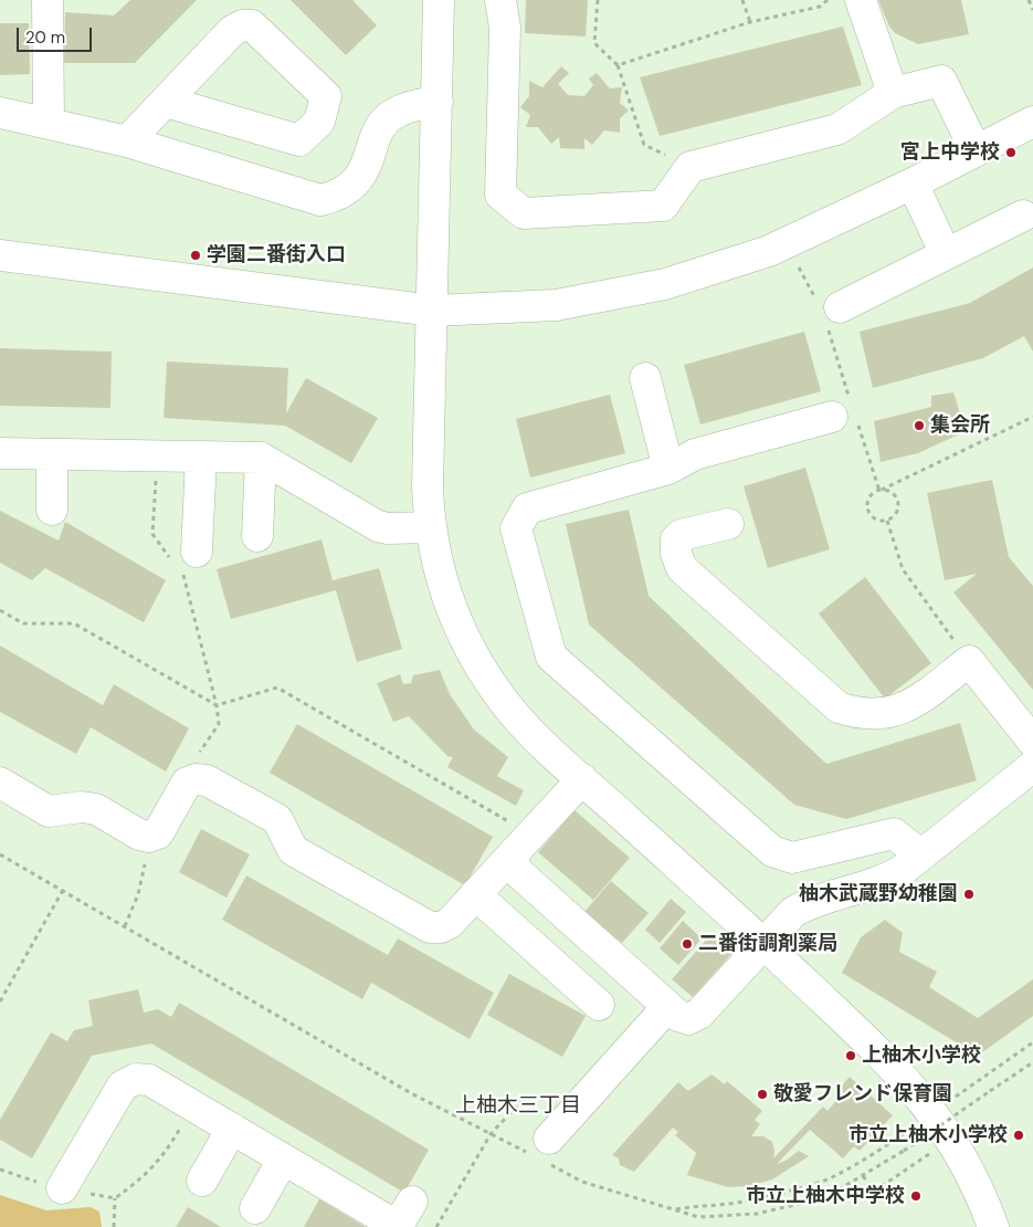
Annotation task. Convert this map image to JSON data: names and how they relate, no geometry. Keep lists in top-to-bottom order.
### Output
{
  "districts": ["上柚木三丁目"],
  "places": [
    "宮上中学校",
    "学園二番街入口",
    "集会所",
    "柚木武蔵野幼稚園",
    "二番街調剤薬局",
    "上柚木小学校",
    "敬愛フレンド保育園",
    "市立上柚木小学校",
    "市立上柚木中学校"
  ],
  "scale_bar": "20 m"
}
